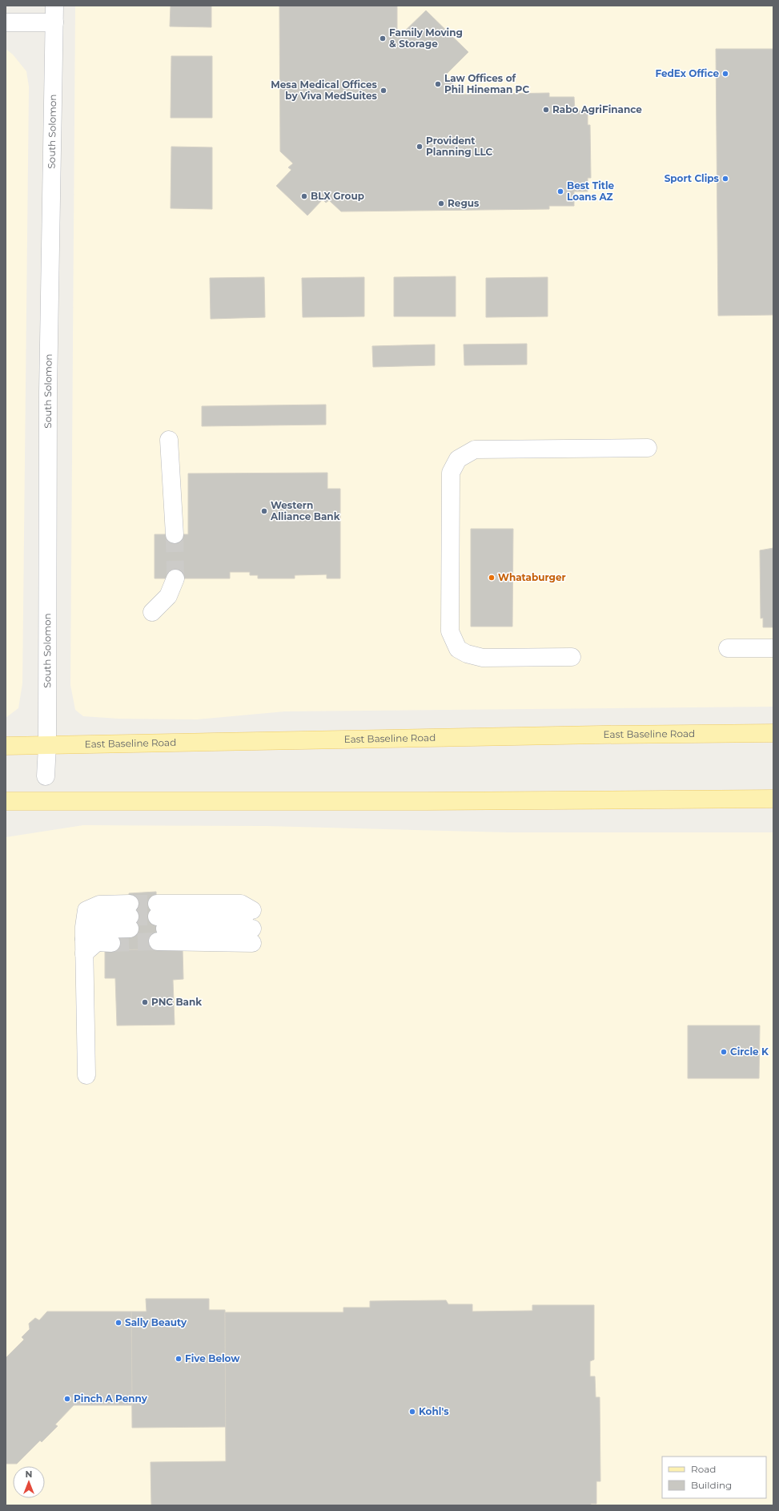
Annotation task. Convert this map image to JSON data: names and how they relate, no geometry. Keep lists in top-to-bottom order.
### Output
{
  "streets": {
    "main road": ["East Baseline Road"],
    "street": ["South Solomon"]
  },
  "crossings": [
    ["South Solomon", "East Baseline Road"]
  ],
  "places": [
    "Family Moving & Storage",
    "FedEx Office",
    "Law Offices of Phil Hineman PC",
    "Mesa Medical Offices by Viva MedSuites",
    "Rabo AgriFinance",
    "Provident Planning LLC",
    "Sport Clips",
    "Best Title Loans AZ",
    "BLX Group",
    "Regus",
    "Western Alliance Bank",
    "Whataburger",
    "PNC Bank",
    "Circle K",
    "Sally Beauty",
    "Five Below",
    "Pinch A Penny",
    "Kohl's"
  ],
  "legend": ["Road", "Building"],
  "north": "top"
}
